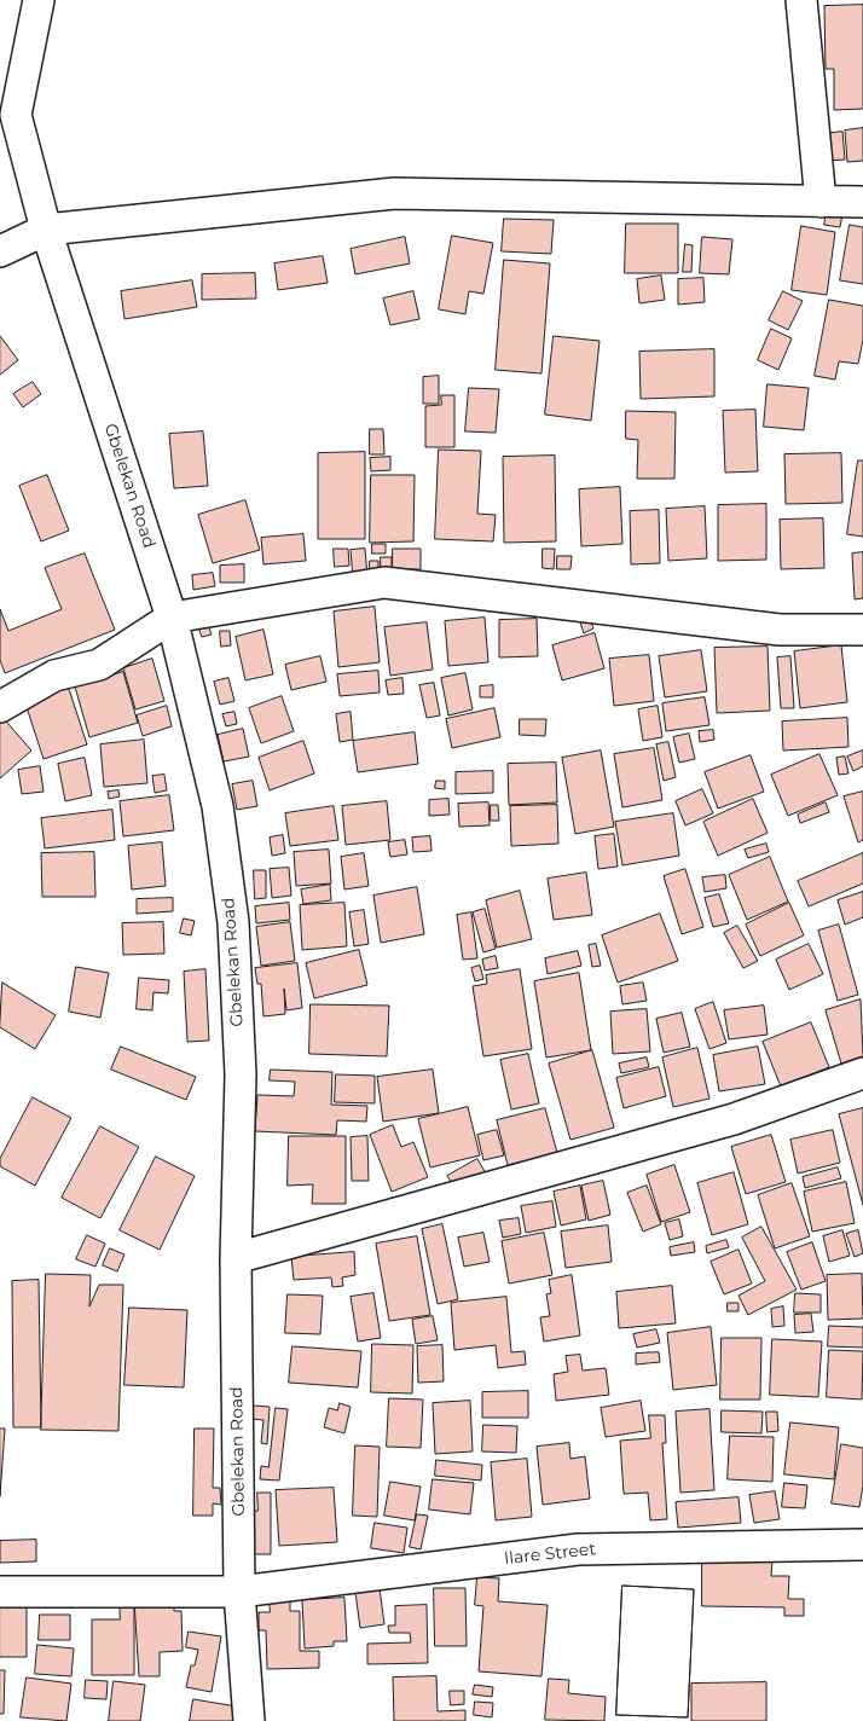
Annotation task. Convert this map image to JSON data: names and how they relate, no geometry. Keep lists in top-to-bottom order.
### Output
{
  "streets": {
    "street": ["Gbelekan Road", "Ilare Street"]
  },
  "crossings": [
    ["Gbelekan Road", "Ilare Street"]
  ]
}
